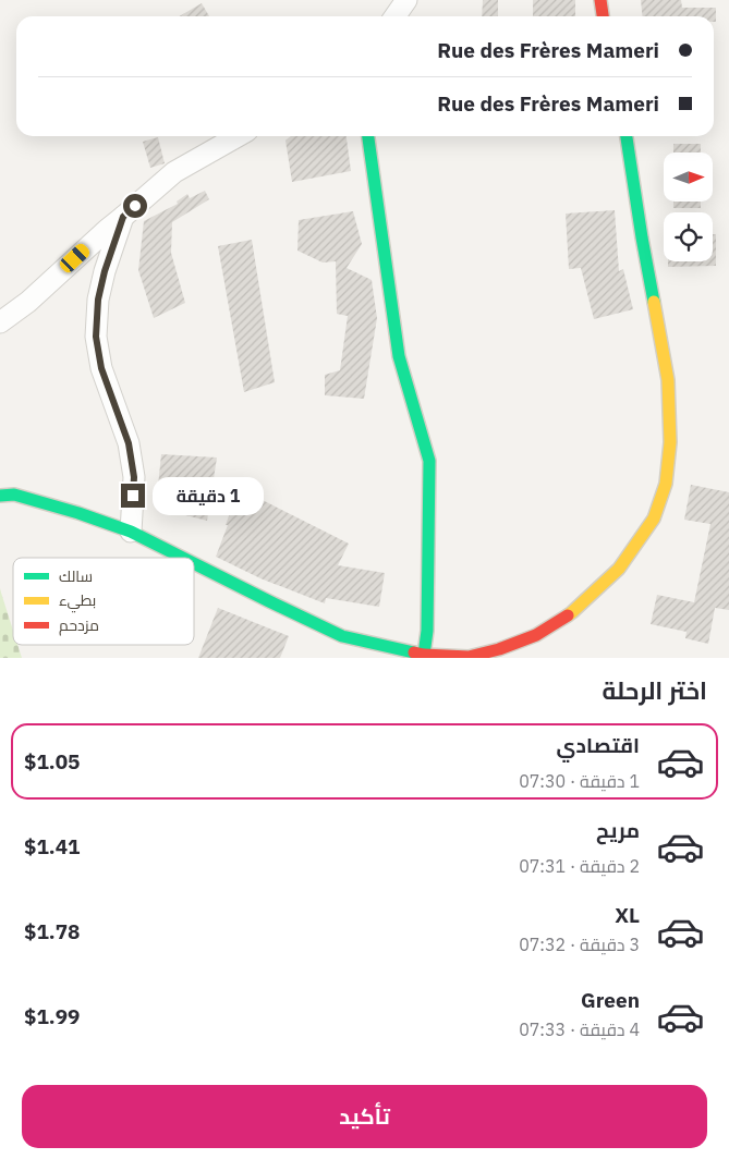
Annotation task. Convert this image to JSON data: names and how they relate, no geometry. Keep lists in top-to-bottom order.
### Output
{
  "legend": ["سالك", "بطيء", "مزدحم"],
  "north": "right",
  "page": {
    "banner": ["Rue des Frères Mameri", "Rue des Frères Mameri"],
    "bubble": "1 دقيقة",
    "heading": "اختر الرحلة",
    "list": [
      {
        "name": "اقتصادي",
        "note": "1 دقيقة · 07:30",
        "value": "$1.05"
      },
      {
        "name": "مريح",
        "note": "2 دقيقة · 07:31",
        "value": "$1.41"
      },
      {
        "name": "XL",
        "note": "3 دقيقة · 07:32",
        "value": "$1.78"
      },
      {
        "name": "Green",
        "note": "4 دقيقة · 07:33",
        "value": "$1.99"
      }
    ],
    "buttons": "تأكيد"
  }
}
